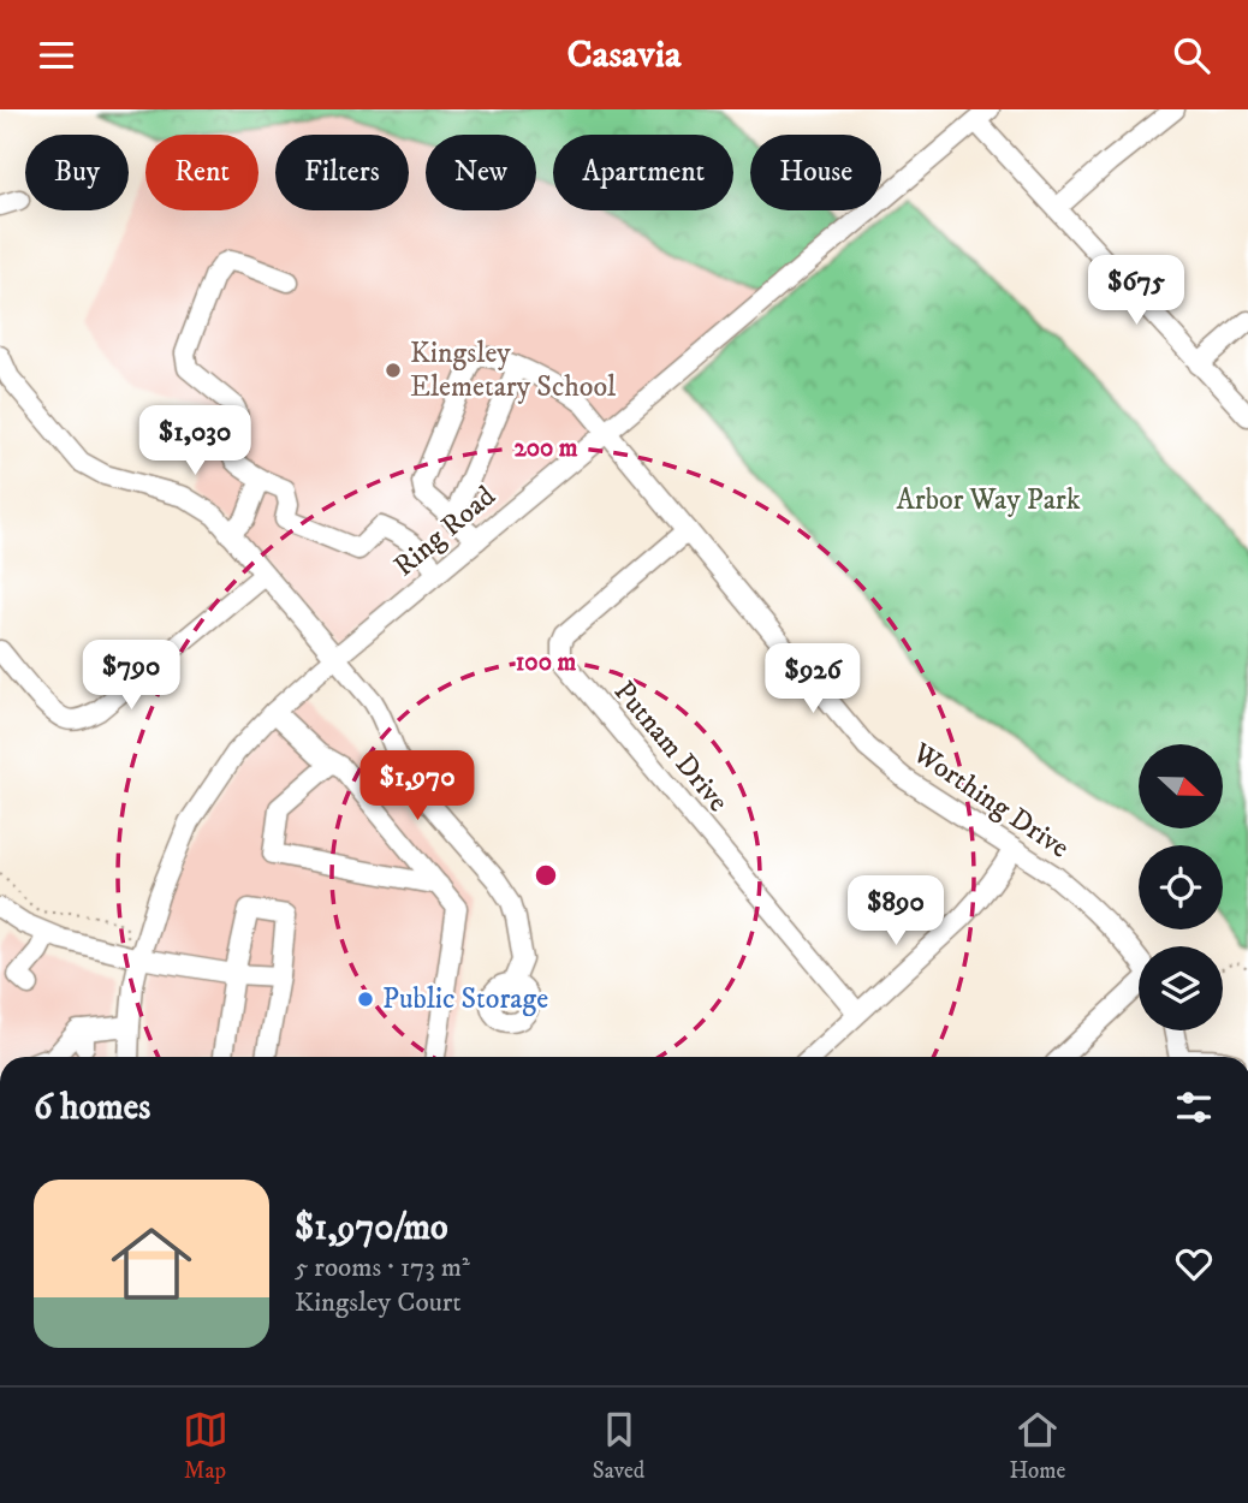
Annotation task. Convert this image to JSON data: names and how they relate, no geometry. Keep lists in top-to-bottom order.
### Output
{
  "streets": {
    "street": ["Ring Road", "Putnam Drive", "Worthing Drive"]
  },
  "crossings": [
    ["Ring Road", "Worthing Drive"],
    ["Putnam Drive", "Worthing Drive"]
  ],
  "parks": ["Arbor Way Park"],
  "places": ["Kingsley Elemetary School", "Public Storage"],
  "north": "right",
  "page": {
    "header": "Casavia",
    "chip": [
      "Buy",
      "Rent",
      "Filters",
      "New",
      "Apartment",
      "House"
    ],
    "price": [
      "$675",
      "$1,030",
      "$790",
      "$926",
      "$1,970",
      "$890"
    ],
    "heading": "6 homes",
    "list": [
      {
        "name": "$1,970/mo",
        "note": "5 rooms · 173 m² · Kingsley Court"
      }
    ],
    "tabs": ["Map", "Saved", "Home"]
  },
  "rings": ["200 m", "100 m"]
}
